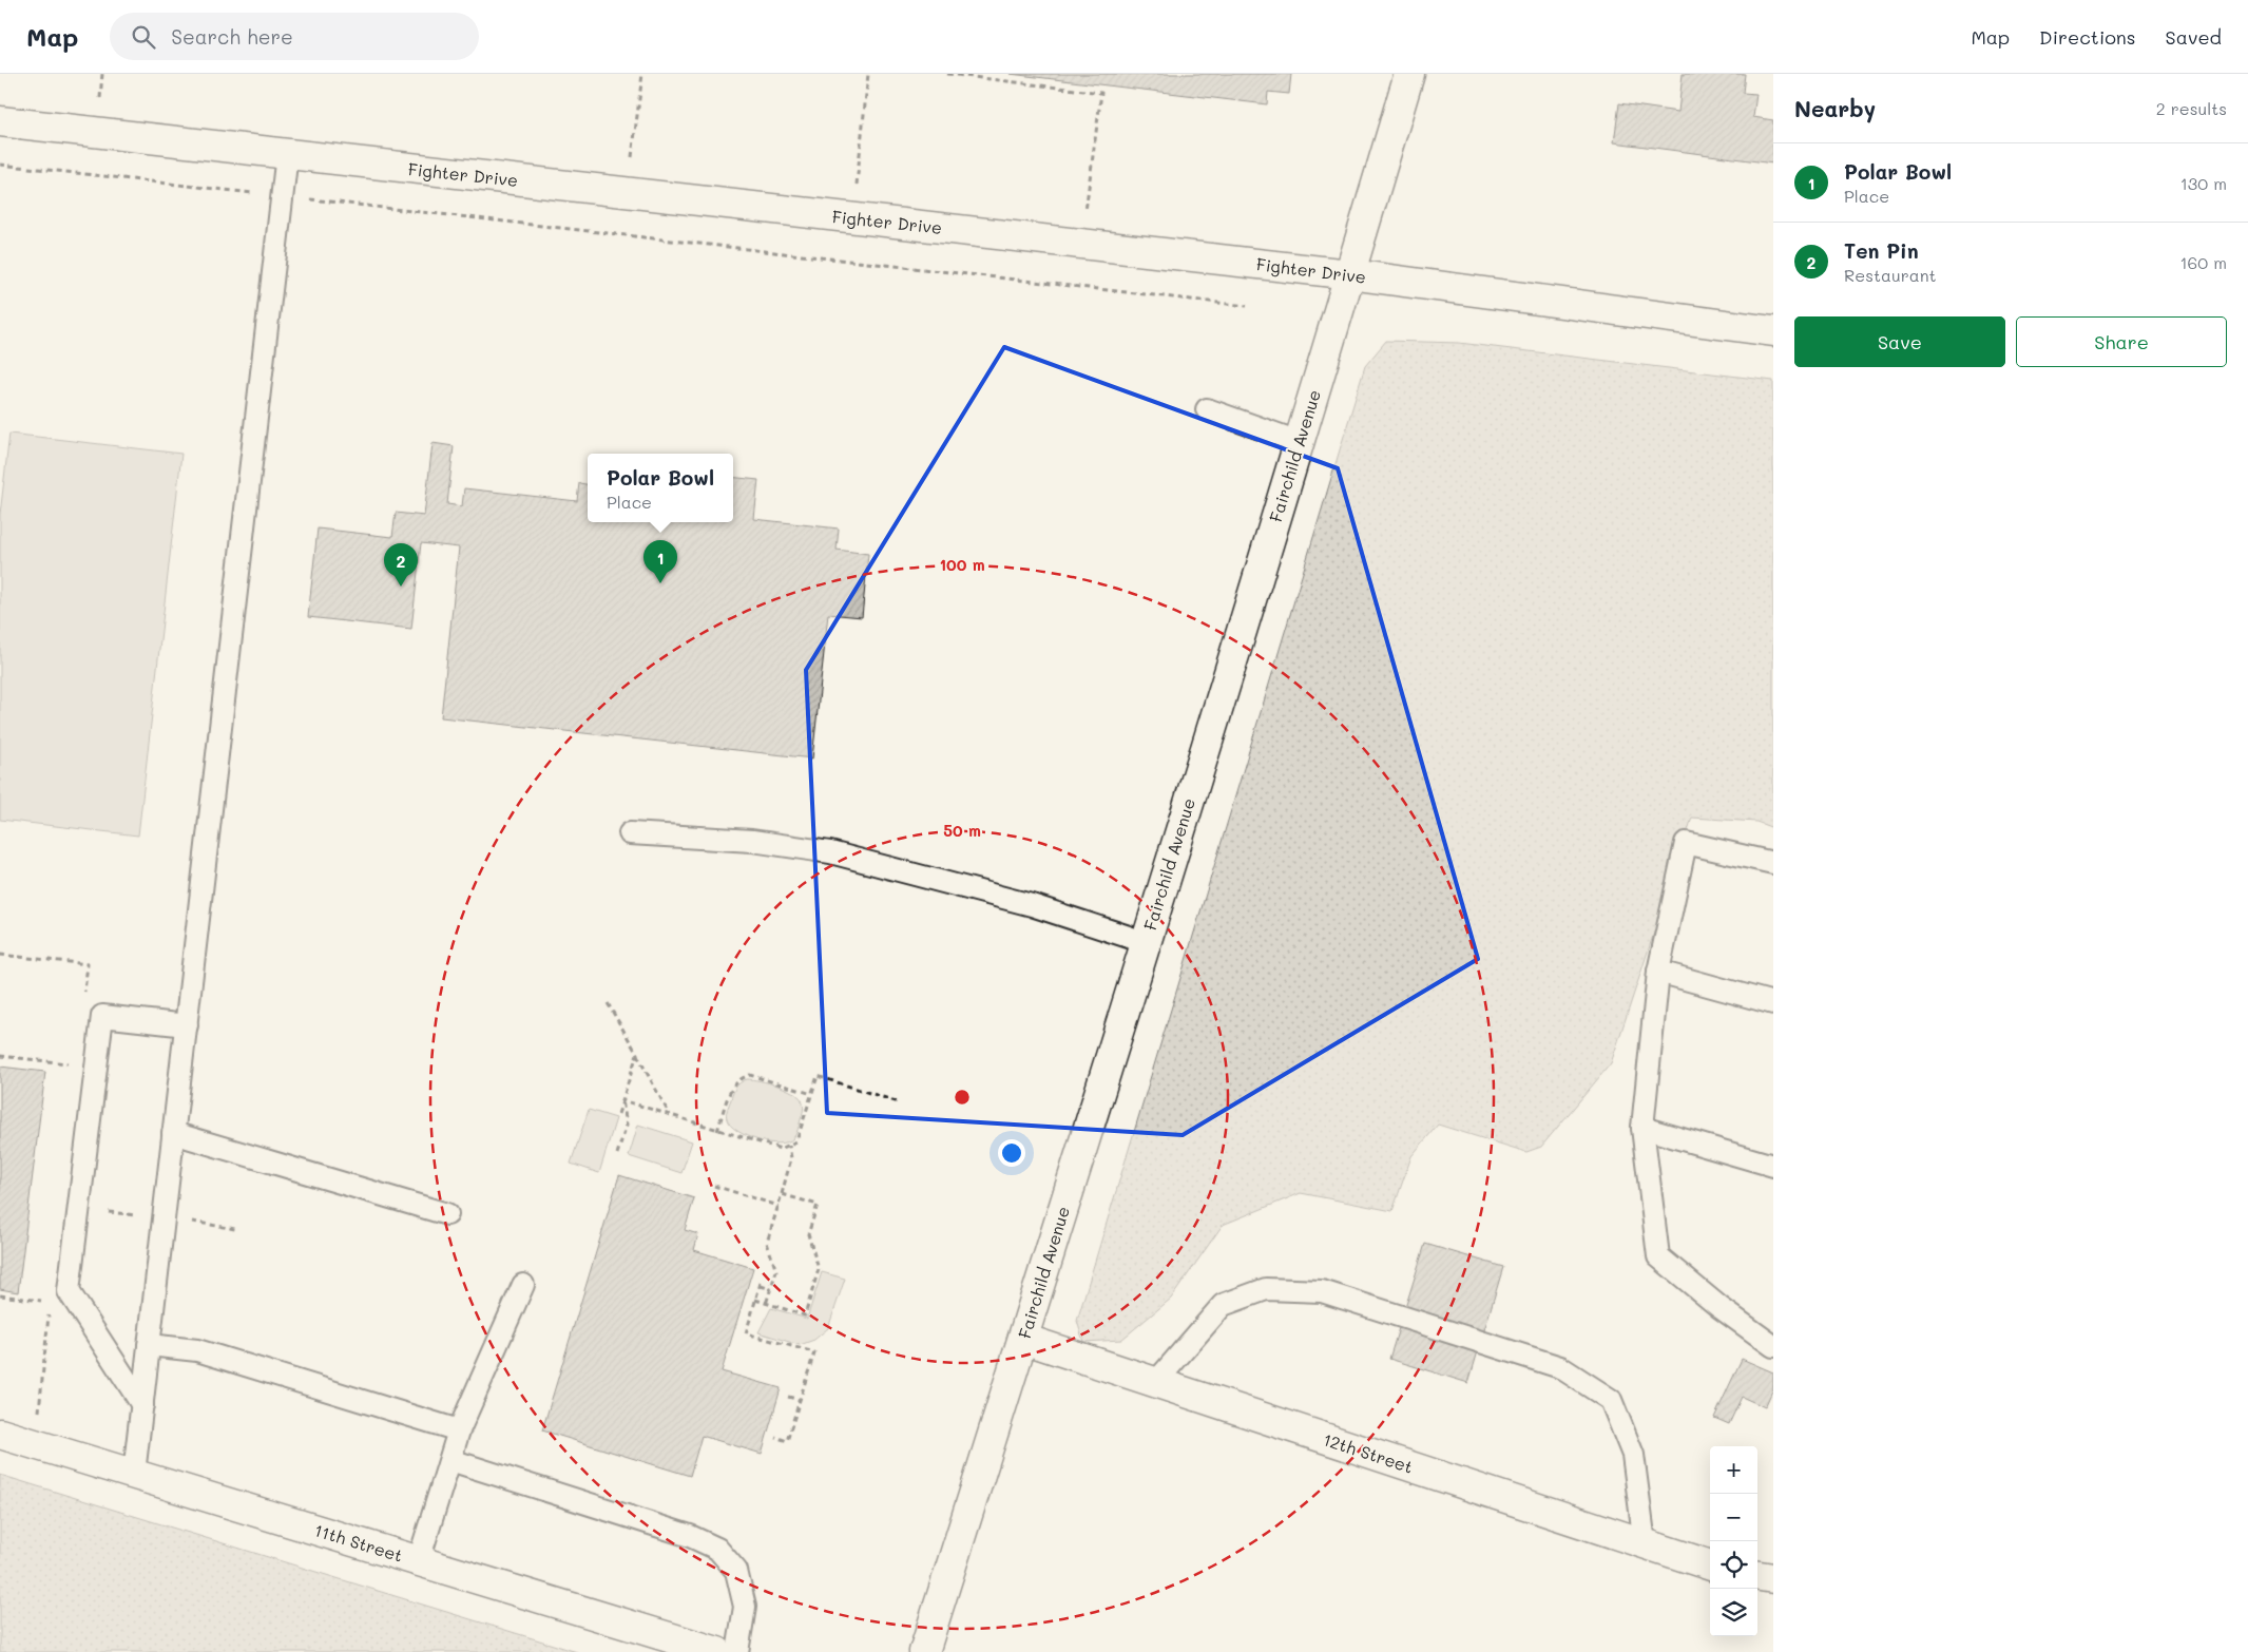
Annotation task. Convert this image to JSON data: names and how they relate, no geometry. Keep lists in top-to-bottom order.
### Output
{
  "streets": {
    "street": [
      "Fighter Drive",
      "Fairchild Avenue",
      "12th Street",
      "11th Street"
    ]
  },
  "crossings": [
    ["Fighter Drive", "Fairchild Avenue"],
    ["Fairchild Avenue", "12th Street"]
  ],
  "page": {
    "header": "Map",
    "search": "Search here",
    "nav": ["Map", "Directions", "Saved"],
    "heading": ["Nearby", "2 results"],
    "list": [
      {
        "mark": "1",
        "name": "Polar Bowl",
        "note": "Place",
        "value": "130 m"
      },
      {
        "mark": "2",
        "name": "Ten Pin",
        "note": "Restaurant",
        "value": "160 m"
      }
    ],
    "buttons": ["Save", "Share"],
    "popup": ["Polar Bowl", "Place"],
    "pins": ["1", "2"],
    "map_buttons": ["+", "−"]
  },
  "rings": ["100 m", "50 m"]
}
